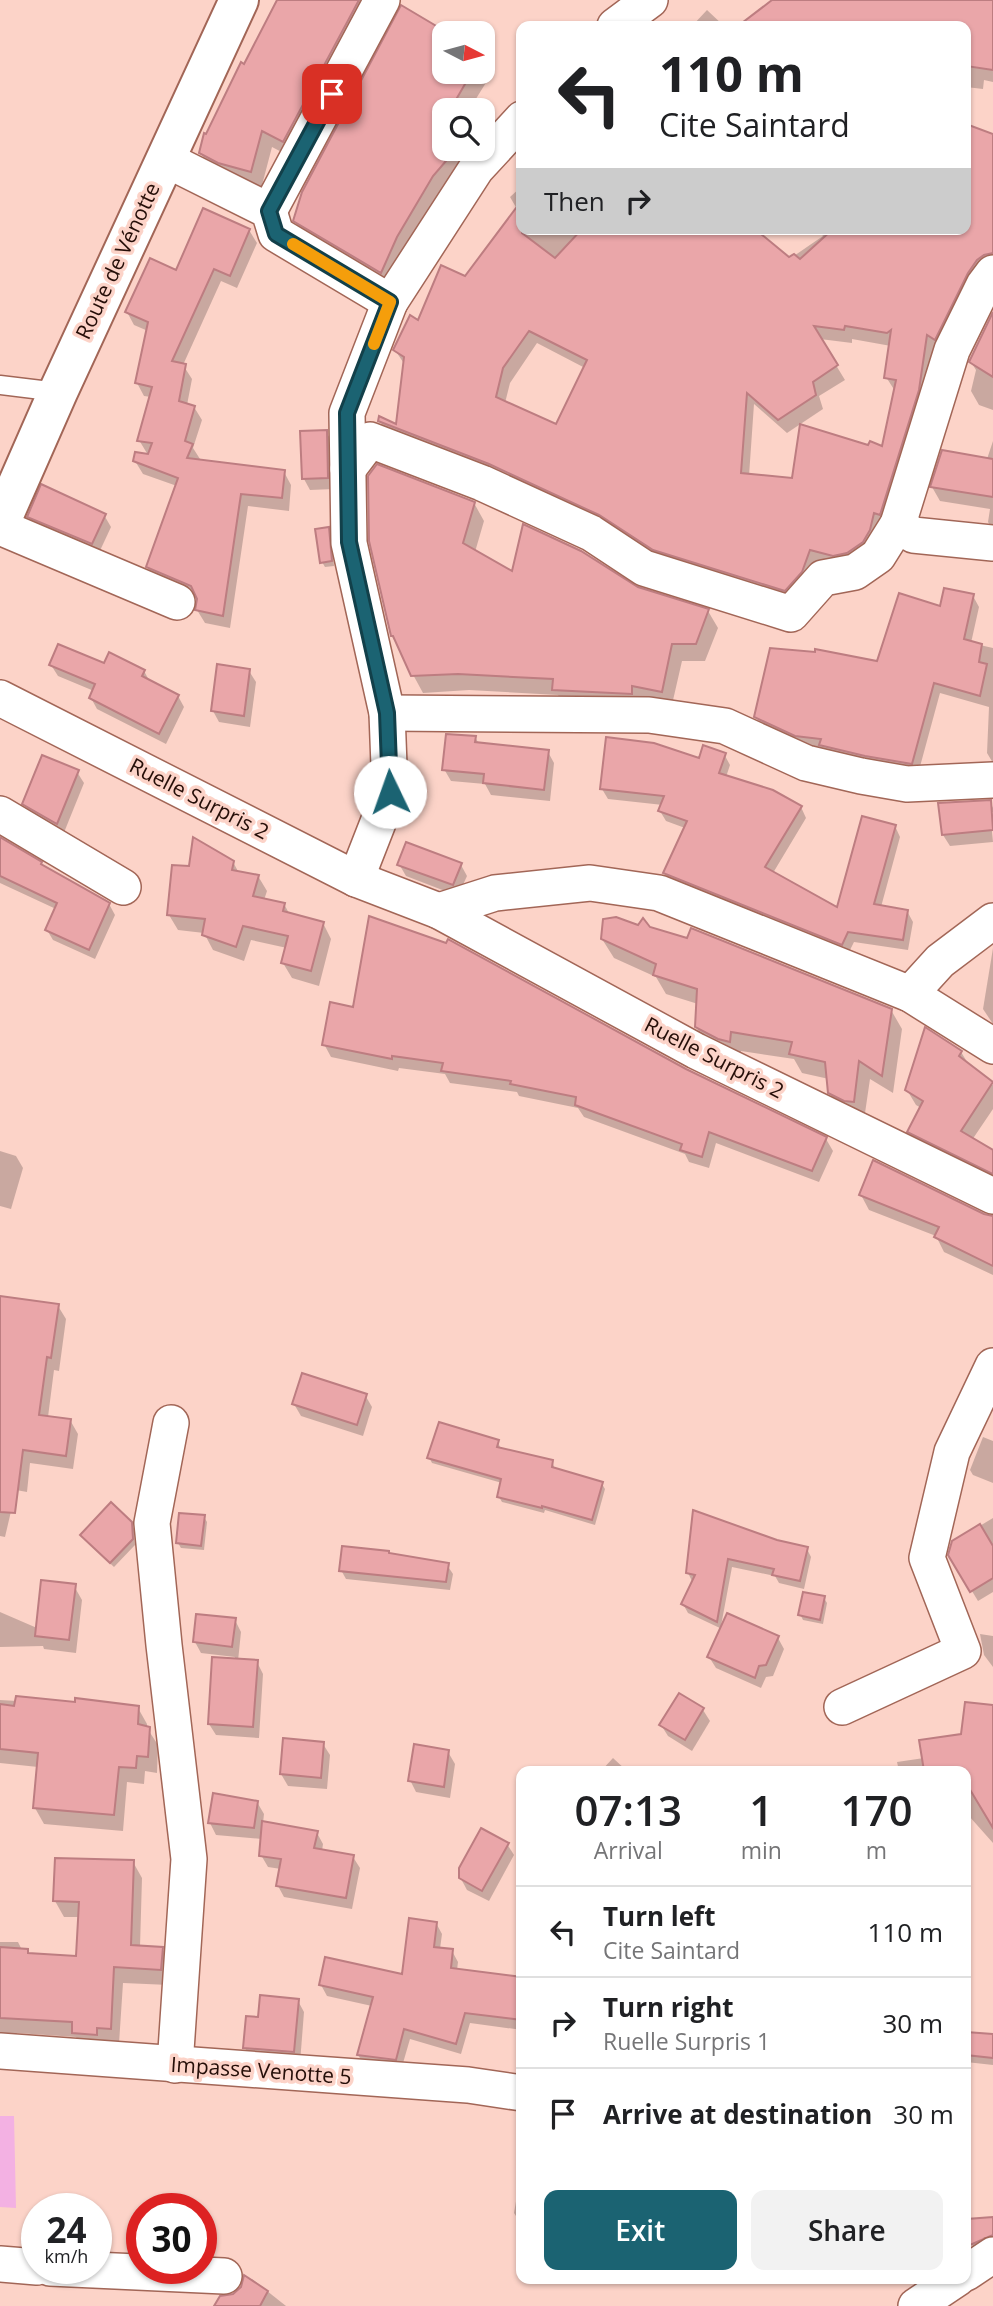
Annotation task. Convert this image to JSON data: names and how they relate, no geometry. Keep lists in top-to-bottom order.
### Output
{
  "streets": {
    "street": ["Route de Vénotte", "Ruelle Surpris 2", "Impasse Venotte 5"]
  },
  "north": "right",
  "page": {
    "turn": ["110 m", "Cite Saintard"],
    "then": "Then",
    "eta": [
      "07:13",
      "Arrival",
      "1",
      "min",
      "170",
      "m"
    ],
    "list": [
      {
        "name": "Turn left",
        "note": "Cite Saintard",
        "value": "110 m"
      },
      {
        "name": "Turn right",
        "note": "Ruelle Surpris 1",
        "value": "30 m"
      },
      {
        "name": "Arrive at destination",
        "value": "30 m"
      }
    ],
    "buttons": ["Exit", "Share"],
    "speed": "24 km/h",
    "limit": "30"
  }
}
